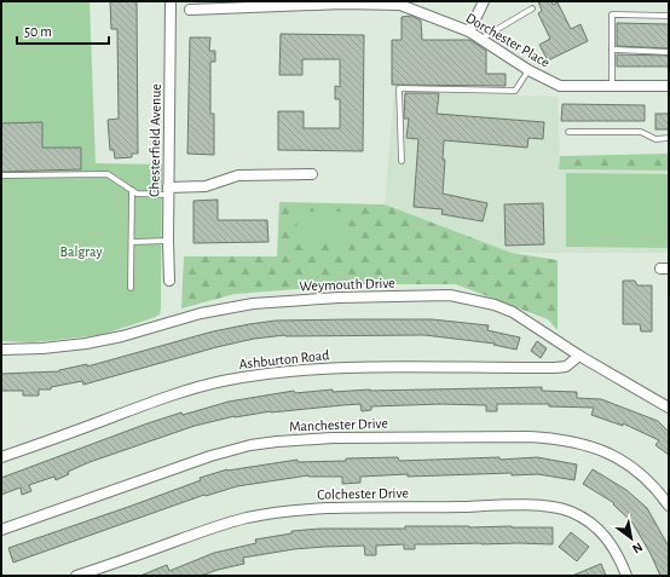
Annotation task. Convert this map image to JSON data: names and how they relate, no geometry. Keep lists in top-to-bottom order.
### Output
{
  "streets": {
    "street": [
      "Dorchester Place",
      "Chesterfield Avenue",
      "Weymouth Drive",
      "Ashburton Road",
      "Manchester Drive",
      "Colchester Drive"
    ]
  },
  "crossings": [
    ["Weymouth Drive", "Ashburton Road"]
  ],
  "parks": ["Balgray"],
  "scale_bar": "50 m",
  "north": "bottom right"
}
